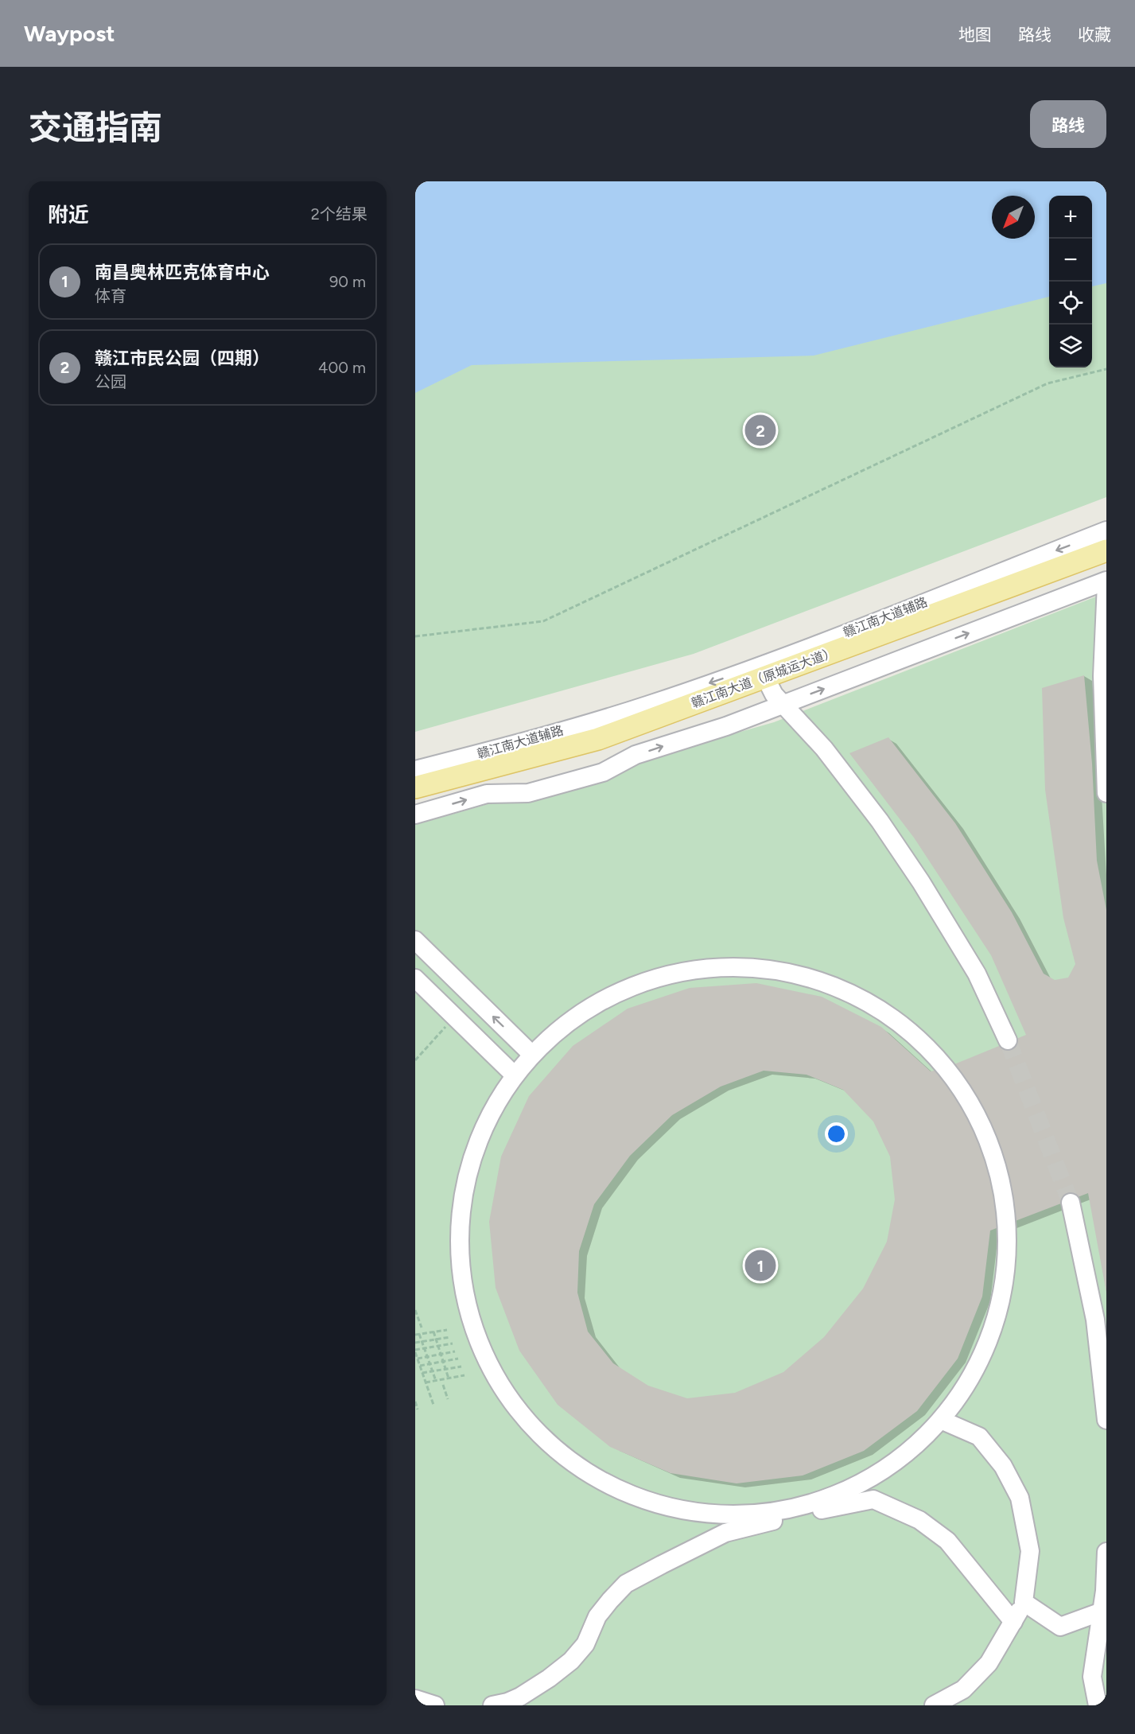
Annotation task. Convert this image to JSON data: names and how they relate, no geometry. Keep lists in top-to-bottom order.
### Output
{
  "streets": {
    "main road": ["赣江南大道（原城运大道）"],
    "street": ["赣江南大道辅路"]
  },
  "north": "bottom left",
  "page": {
    "header": "Waypost",
    "nav": ["地图", "路线", "收藏"],
    "title": "交通指南",
    "buttons": "路线",
    "heading": ["附近", "2个结果"],
    "map_buttons": ["+", "−"],
    "list": [
      {
        "mark": "1",
        "name": "南昌奥林匹克体育中心",
        "note": "体育",
        "value": "90 m"
      },
      {
        "mark": "2",
        "name": "赣江市民公园（四期）",
        "note": "公园",
        "value": "400 m"
      }
    ],
    "pins": ["2", "1"]
  }
}
